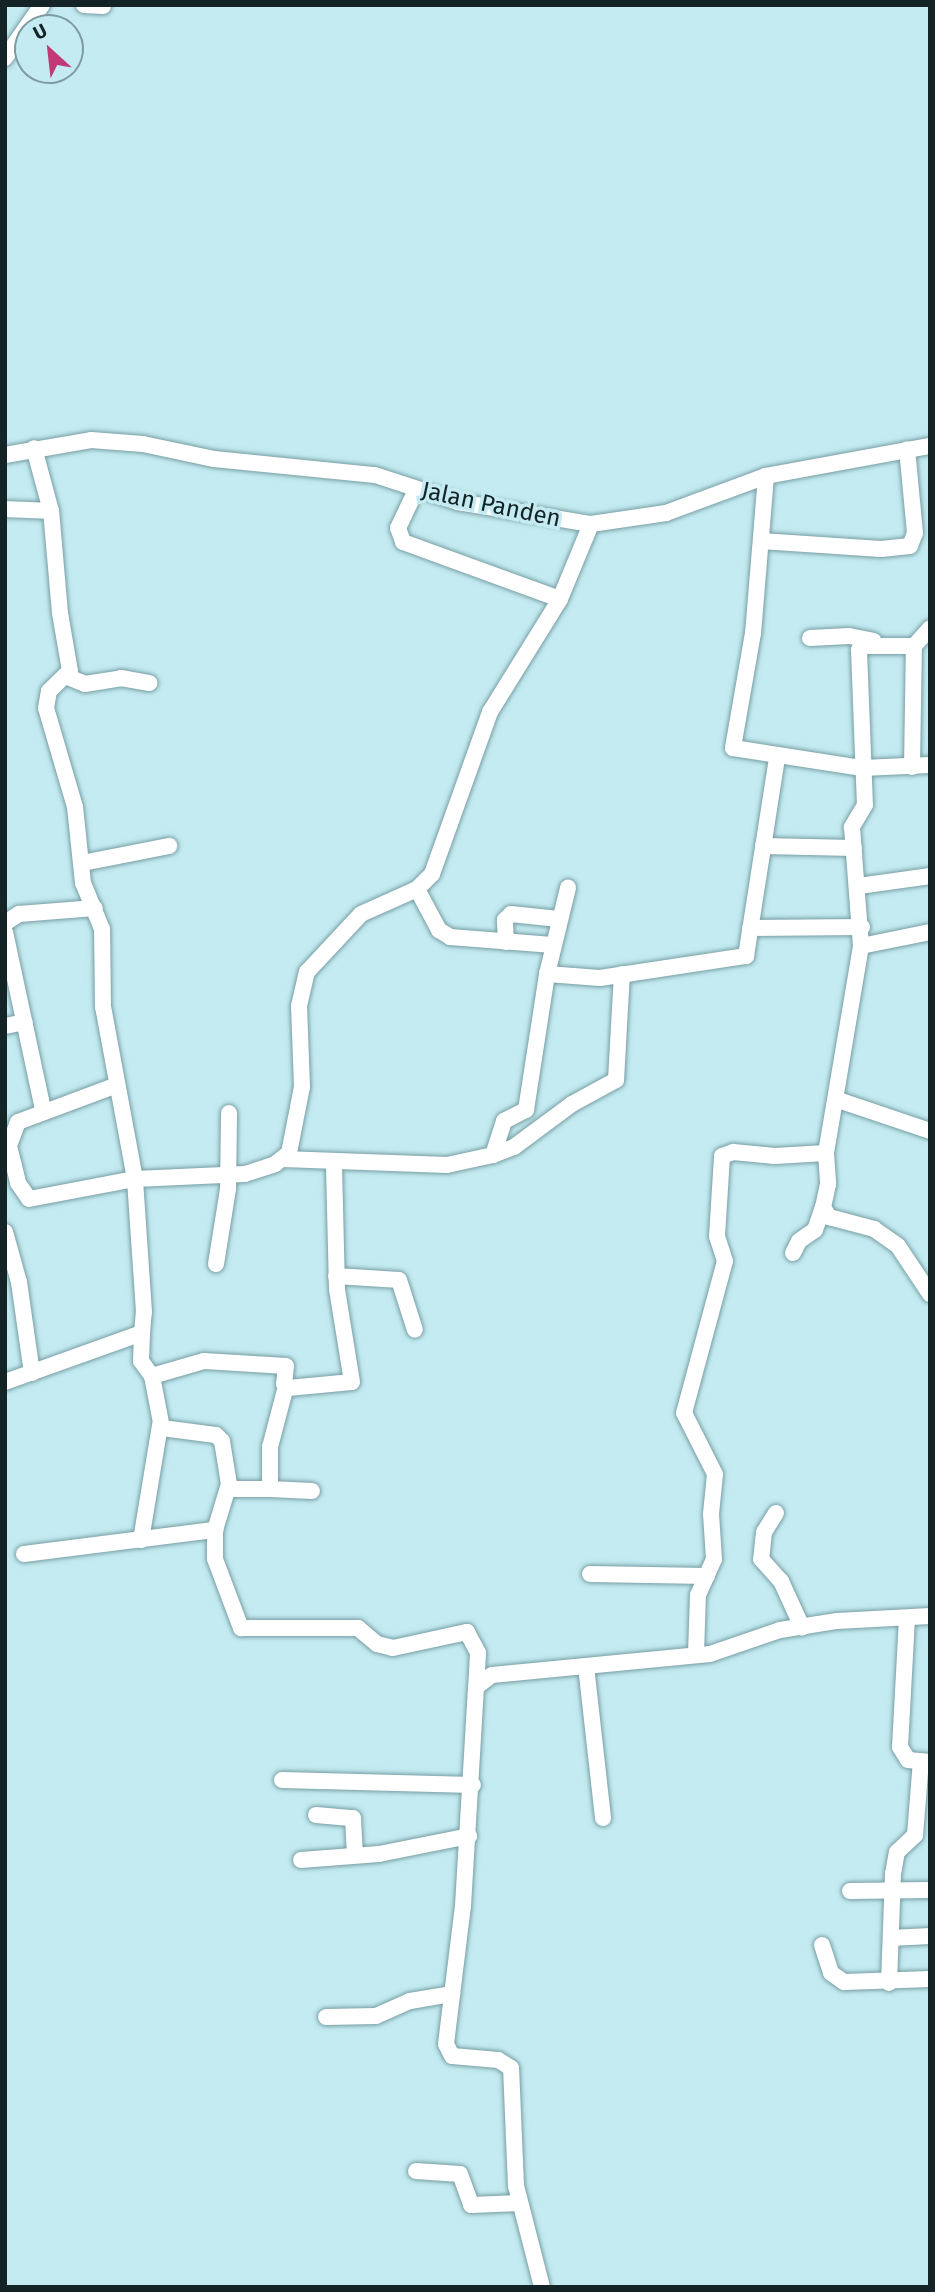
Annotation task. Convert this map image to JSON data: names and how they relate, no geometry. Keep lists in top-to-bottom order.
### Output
{
  "streets": {
    "street": ["Jalan Panden"]
  },
  "north": "top left"
}
